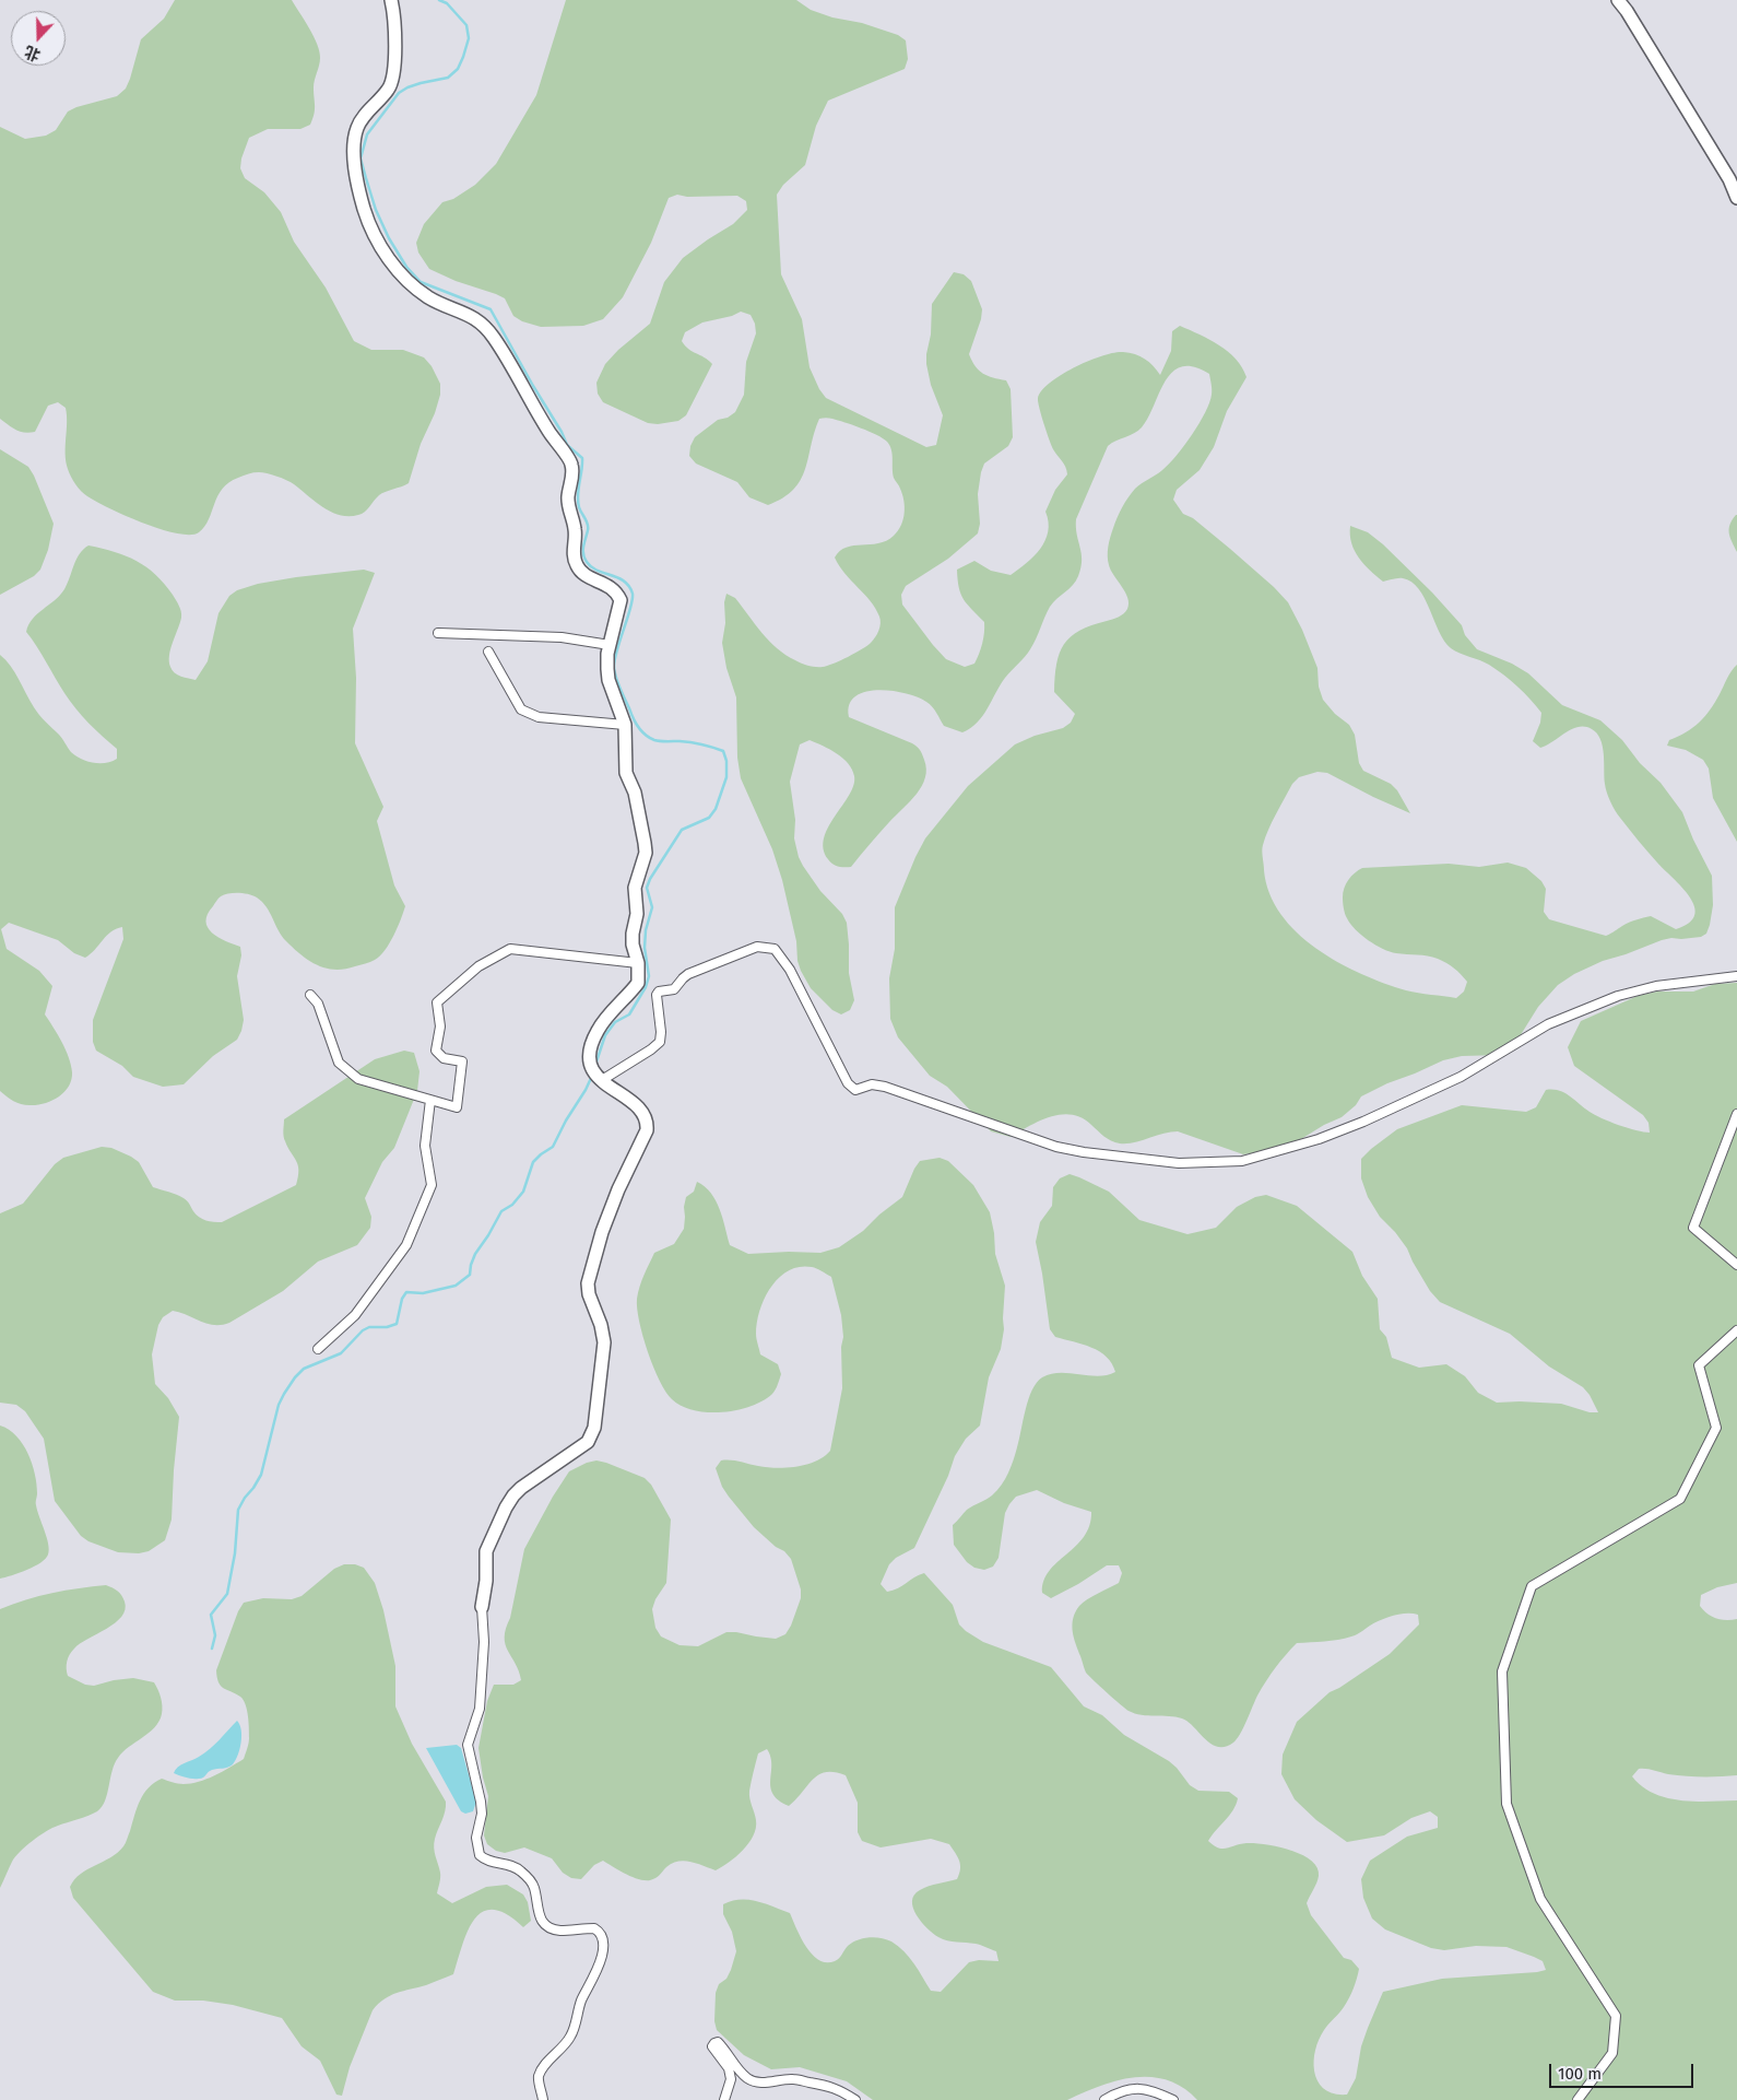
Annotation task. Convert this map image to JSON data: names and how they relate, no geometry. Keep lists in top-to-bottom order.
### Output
{
  "scale_bar": "100 m",
  "north": "bottom"
}
